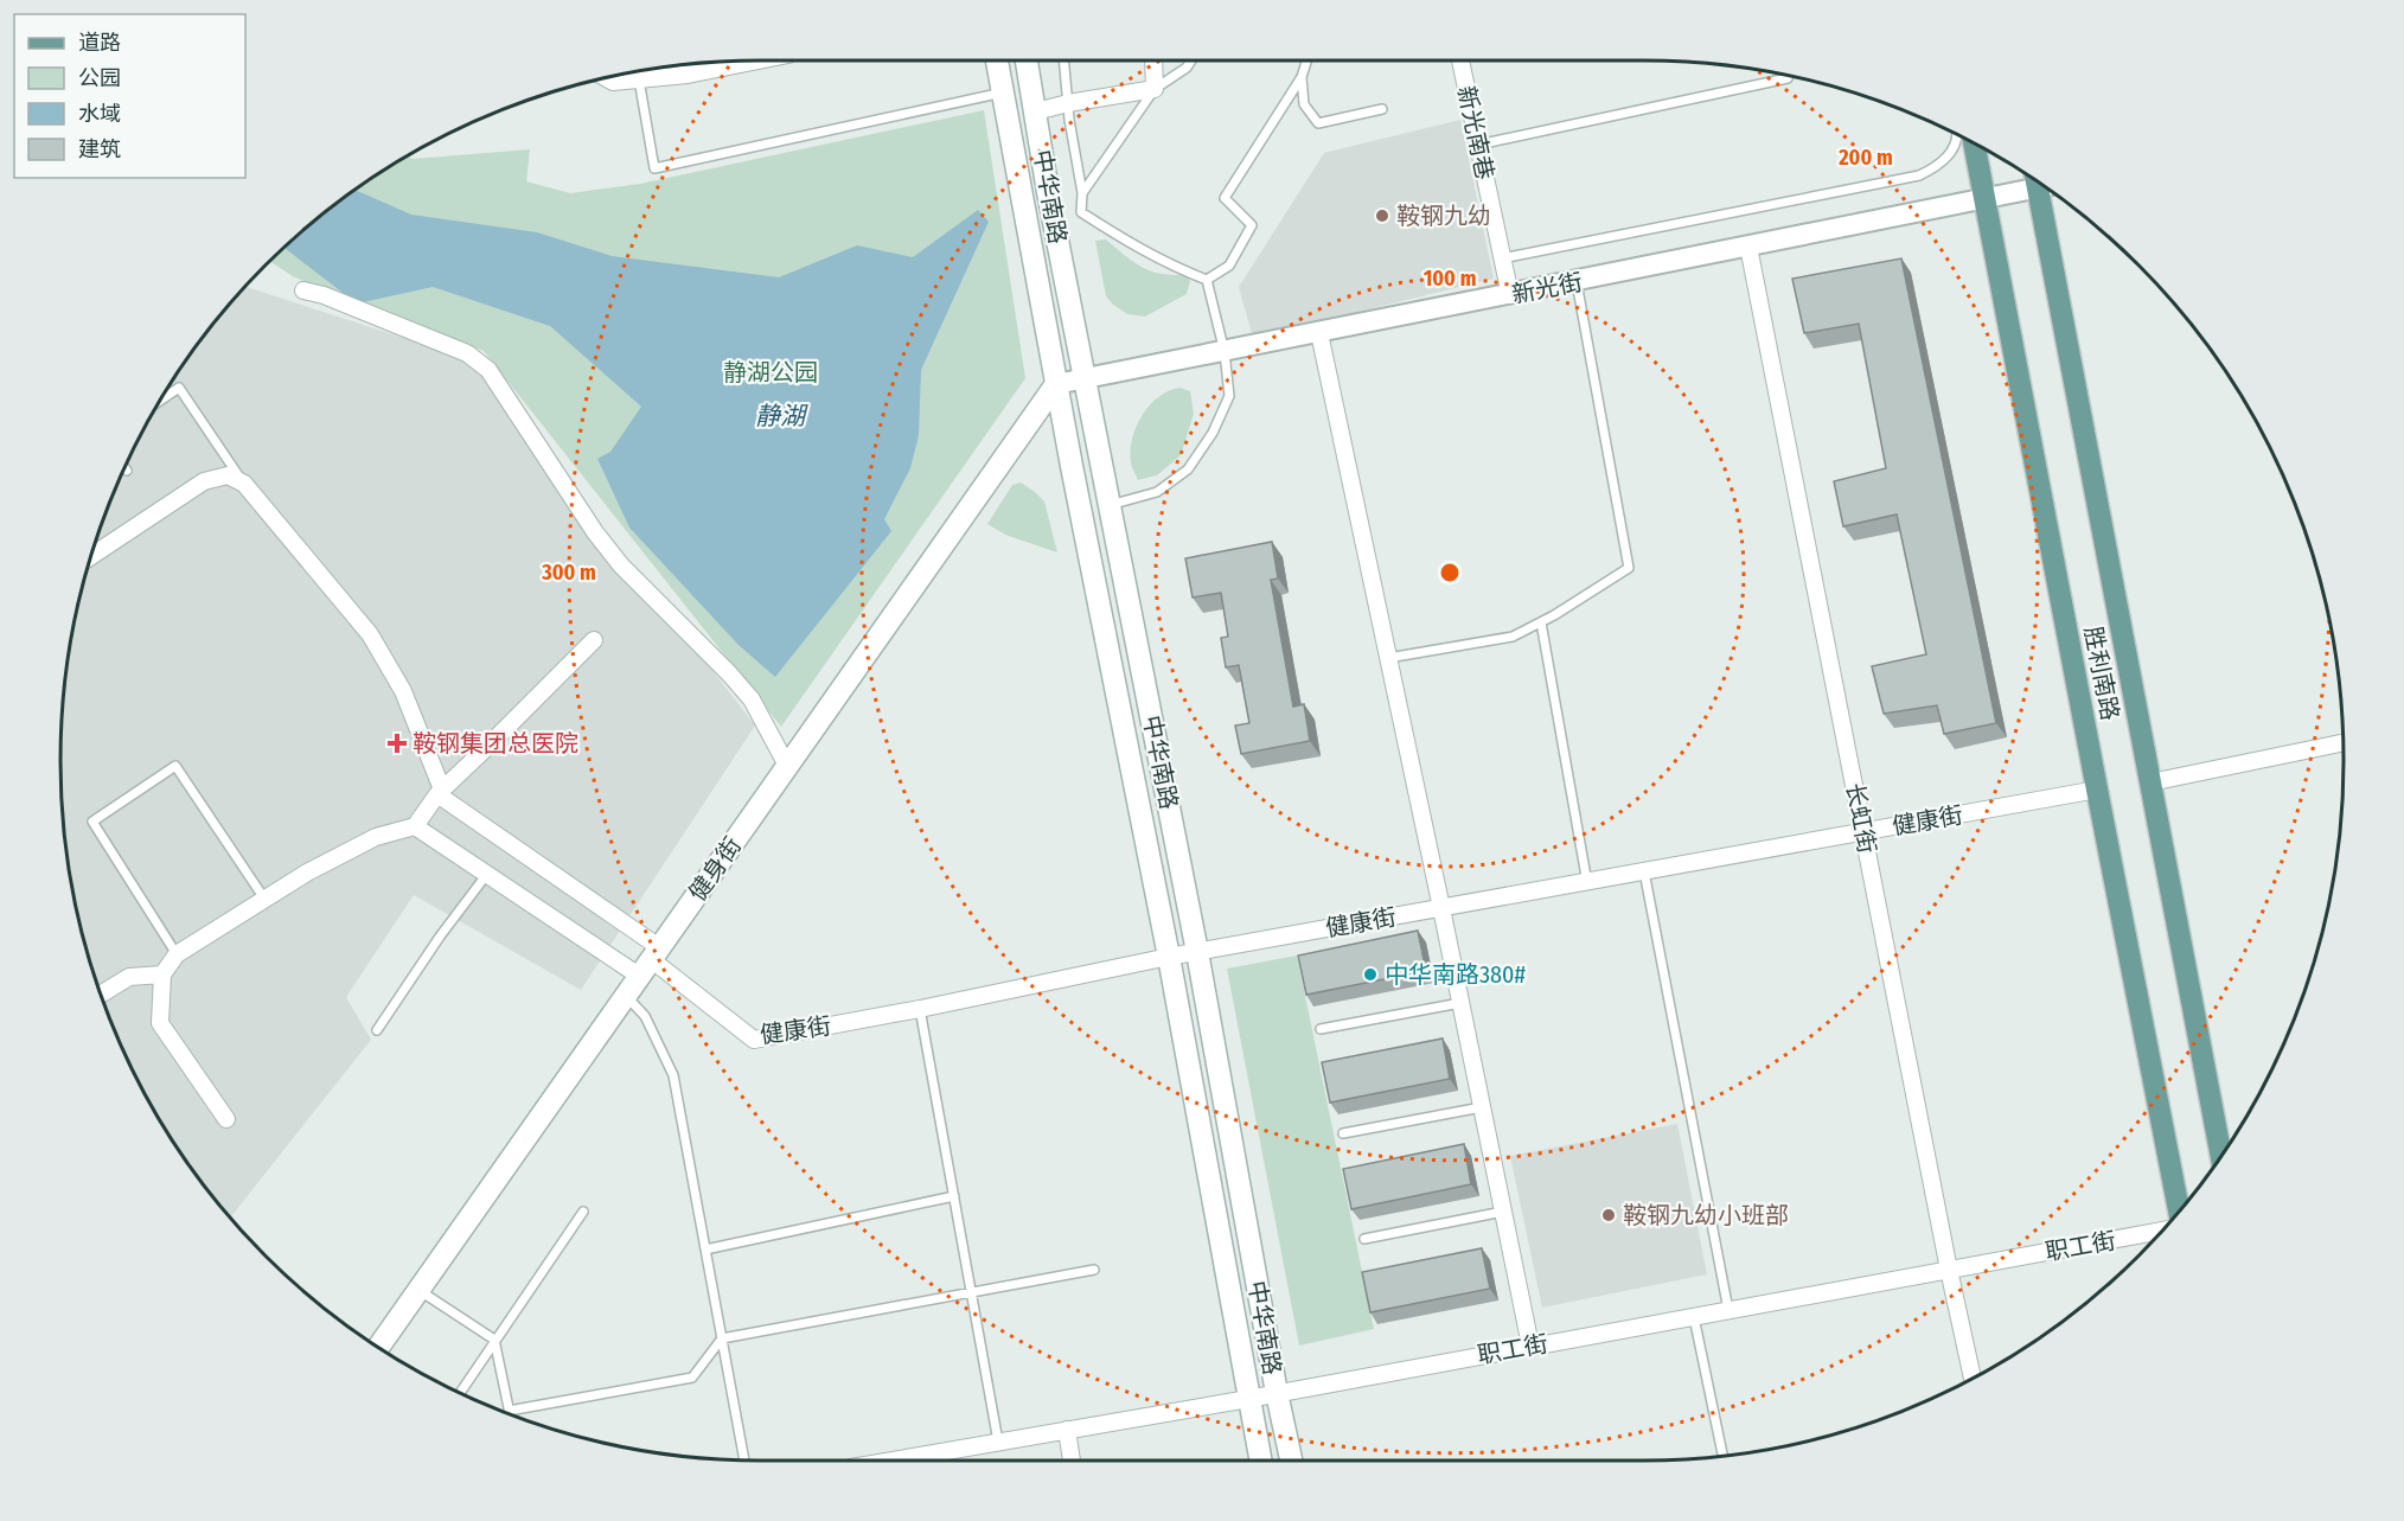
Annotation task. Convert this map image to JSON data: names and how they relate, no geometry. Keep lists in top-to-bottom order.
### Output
{
  "streets": {
    "main road": ["中华南路", "胜利南路", "健身街"],
    "street": [
      "新光南巷",
      "新光街",
      "长虹街",
      "健康街",
      "职工街"
    ]
  },
  "crossings": [
    ["新光南巷", "新光街"],
    ["中华南路", "新光街"],
    ["中华南路", "健康街"],
    ["中华南路", "健身街"],
    ["中华南路", "职工街"],
    ["新光街", "胜利南路"],
    ["新光街", "长虹街"],
    ["新光街", "健身街"],
    ["胜利南路", "健康街"],
    ["长虹街", "健康街"],
    ["长虹街", "职工街"],
    ["健康街", "健身街"]
  ],
  "water": ["静湖"],
  "parks": ["静湖公园"],
  "places": {
    "other": ["鞍钢九幼", "中华南路380#", "鞍钢九幼小班部"],
    "health": ["鞍钢集团总医院"]
  },
  "legend": [
    "道路",
    "公园",
    "水域",
    "建筑"
  ],
  "rings": ["200 m", "100 m", "300 m"]
}
